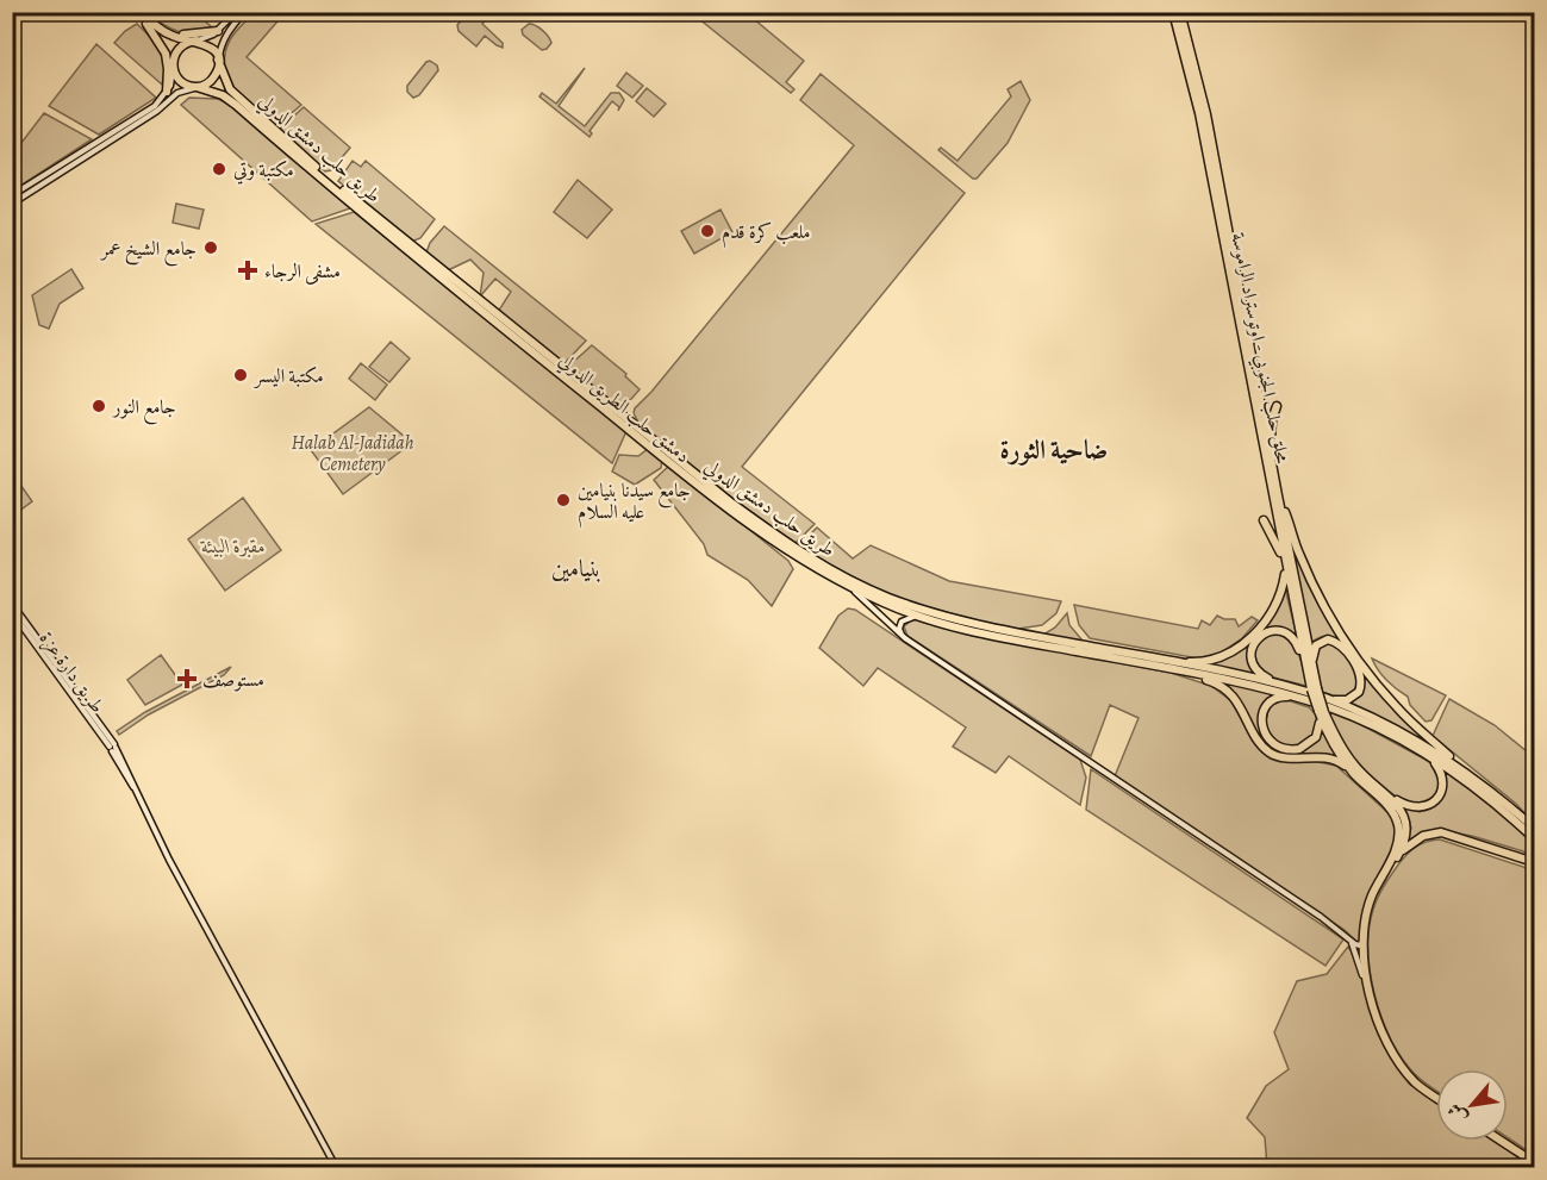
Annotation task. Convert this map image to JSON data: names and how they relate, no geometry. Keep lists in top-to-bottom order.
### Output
{
  "streets": {
    "highway": ["طريق حلب دمشق الدولي", "محلق حلب الجنوبي - اوتوستراد الراموسة", "دمشق حلب الطريق الدولي"],
    "main road": ["طريق دارة عزة"]
  },
  "crossings": [
    ["طريق حلب دمشق الدولي", "دمشق حلب الطريق الدولي"]
  ],
  "districts": ["ضاحية الثورة", "بنيامين"],
  "parks": ["Halab Al-Jadidah Cemetery", "مقبرة البيئة"],
  "places": {
    "other": [
      "مكتبة وتي",
      "ملعب كرة قدم",
      "جامع الشيخ عمر",
      "مكتبة اليسر",
      "جامع النور",
      "جامع سيدنا بنيامين عليه السلام"
    ],
    "health": ["مشفى الرجاء", "مستوصف"]
  },
  "north": "bottom left"
}
